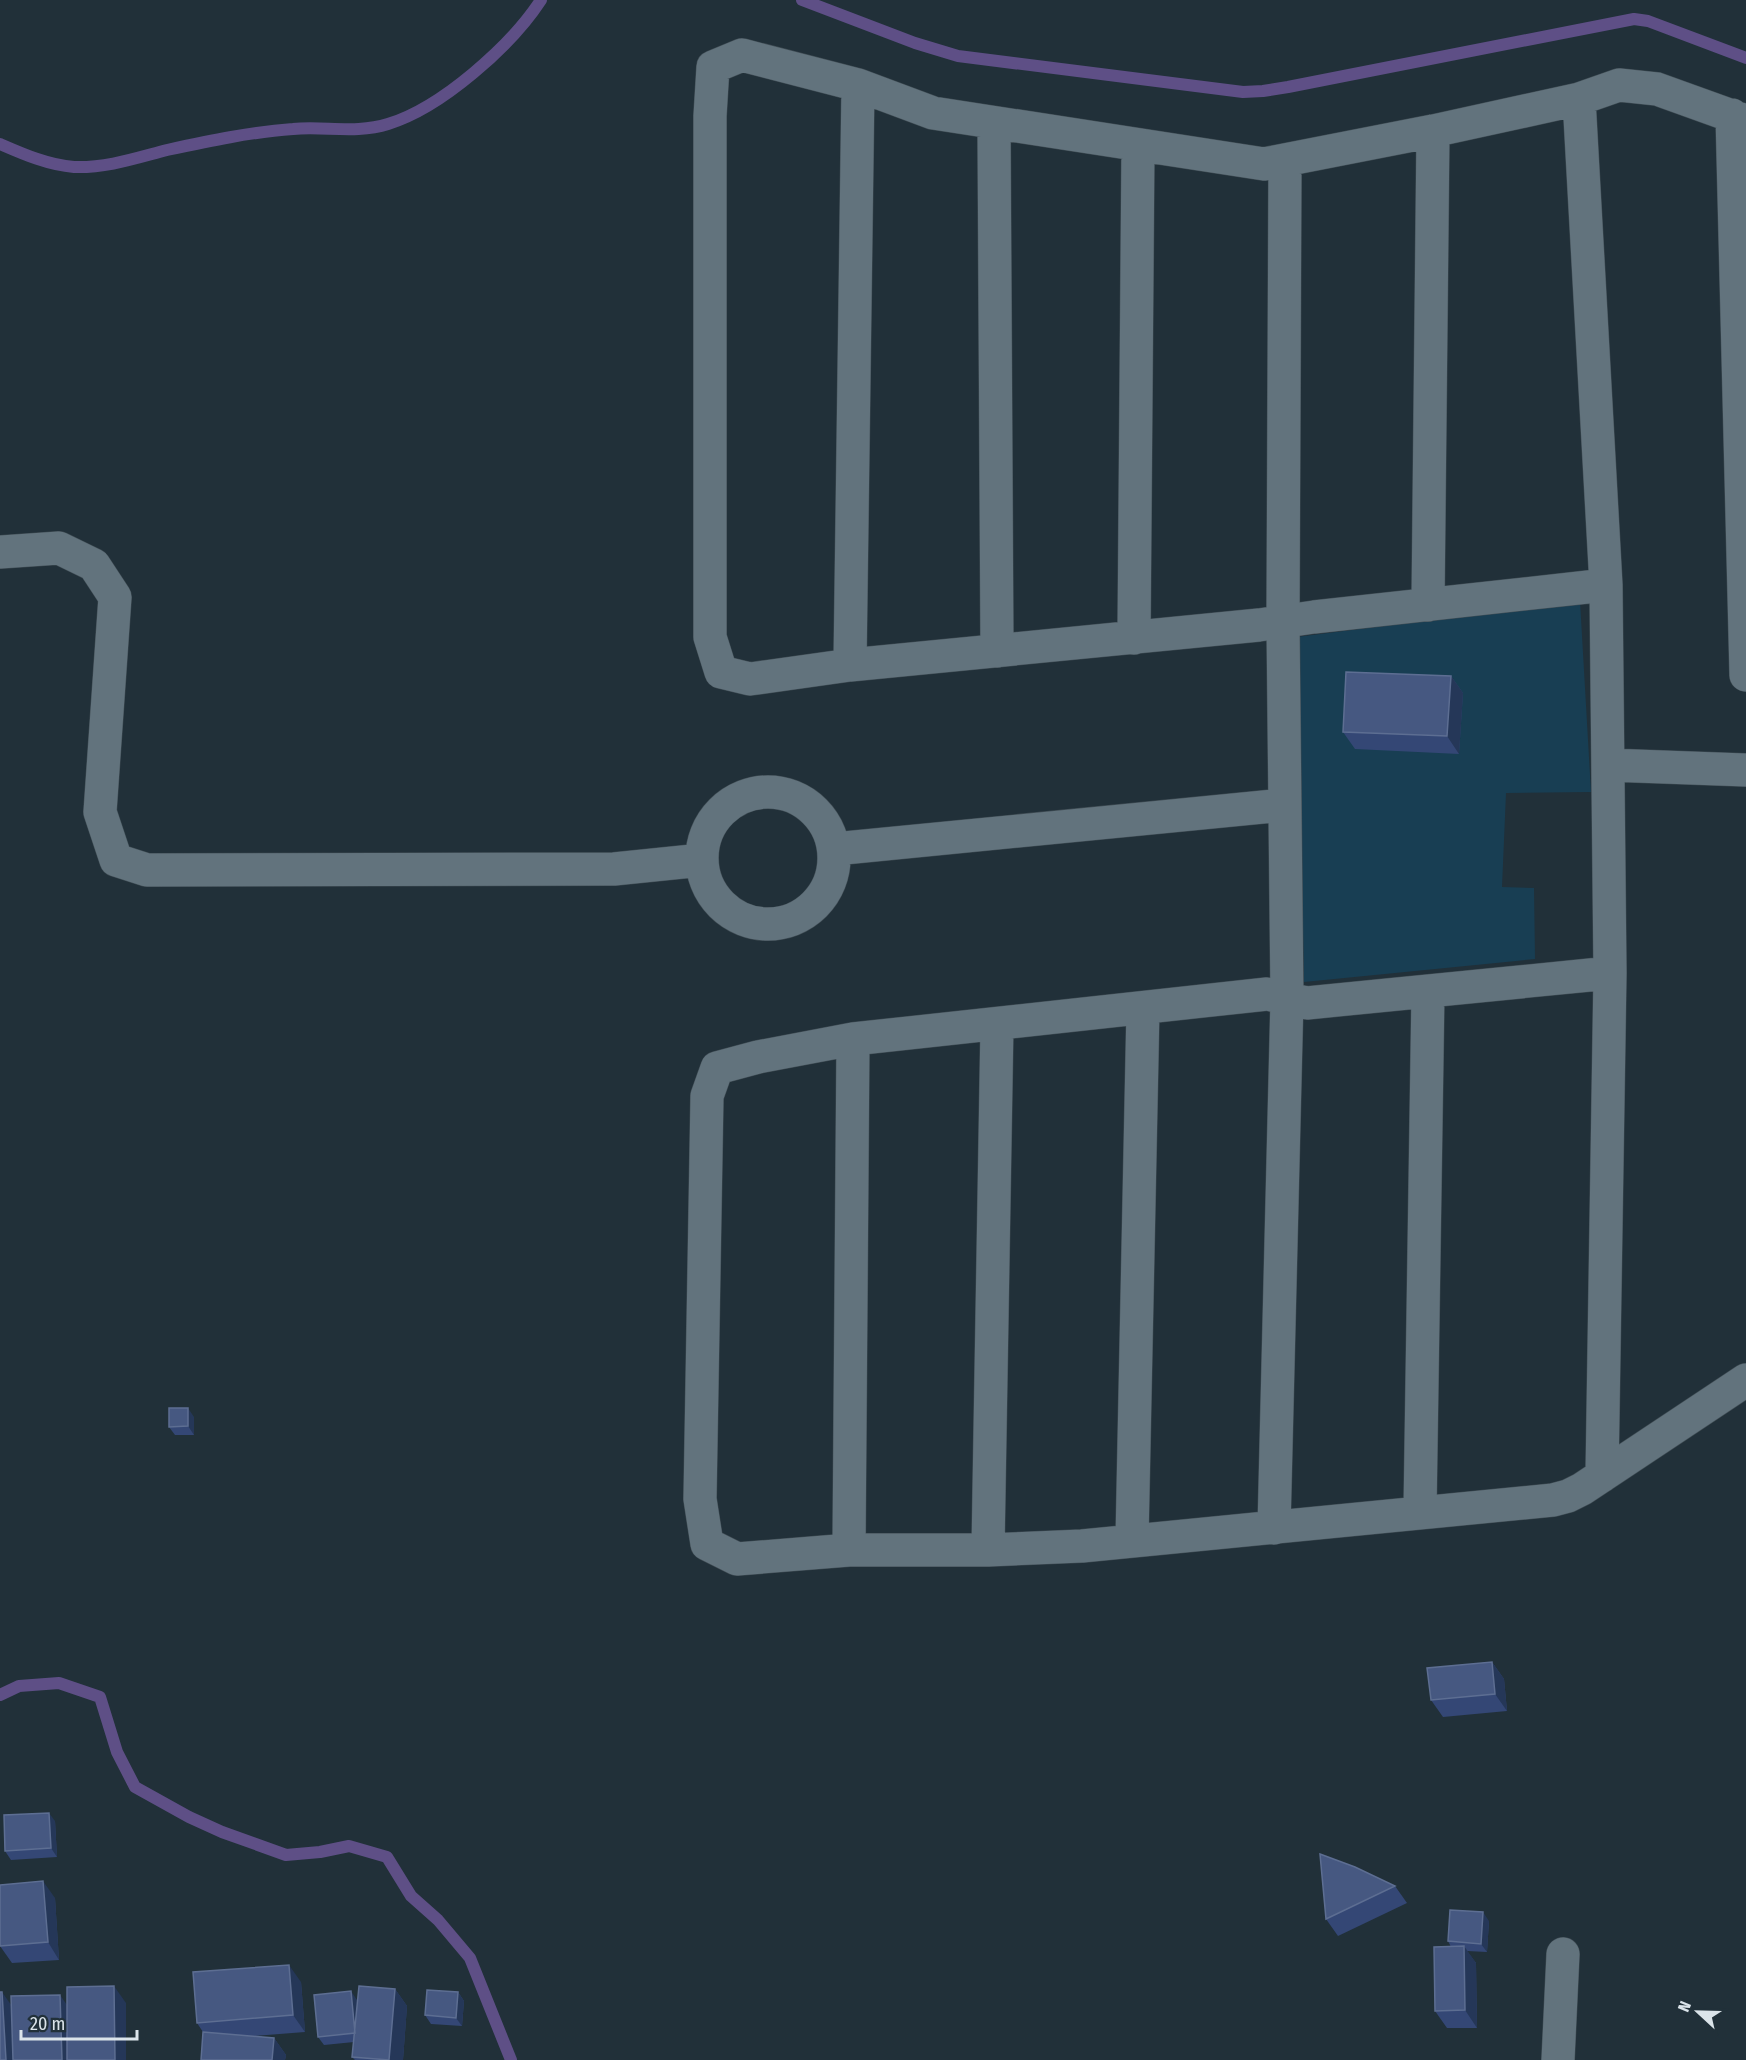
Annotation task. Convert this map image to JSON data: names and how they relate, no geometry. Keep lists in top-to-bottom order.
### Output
{
  "scale_bar": "20 m",
  "north": "left"
}
